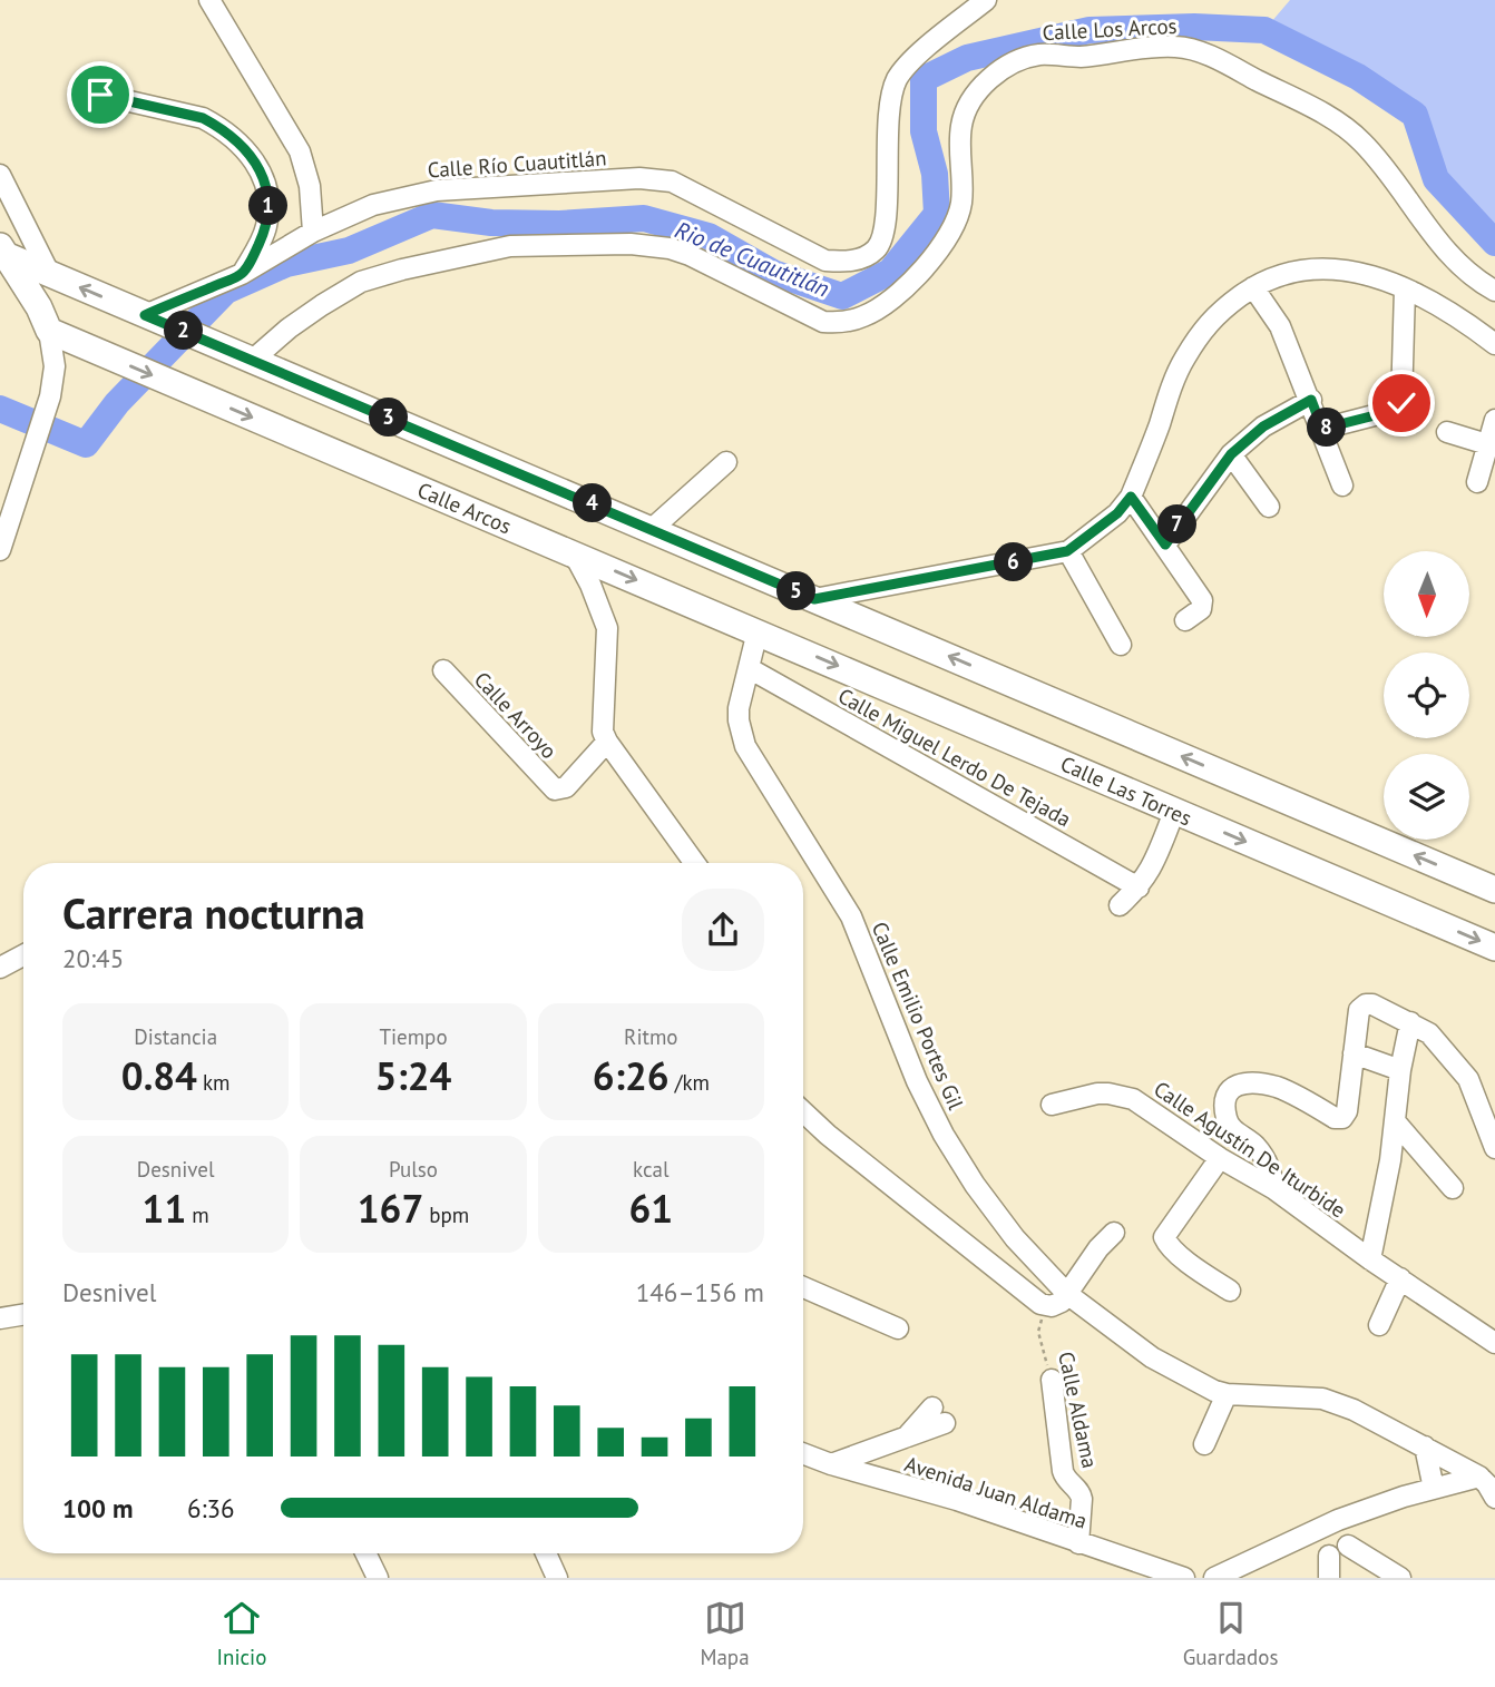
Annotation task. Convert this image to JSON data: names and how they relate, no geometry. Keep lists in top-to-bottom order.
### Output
{
  "streets": {
    "main road": ["Calle Arcos", "Calle Las Torres"],
    "street": [
      "Calle Los Arcos",
      "Calle Río Cuautitlán",
      "Calle Arroyo",
      "Calle Miguel Lerdo De Tejada",
      "Calle Emilio Portes Gil",
      "Calle Agustín De Iturbide",
      "Calle Aldama",
      "Avenida Juan Aldama"
    ]
  },
  "crossings": [
    ["Calle Arcos", "Calle Las Torres"],
    ["Calle Arcos", "Calle Emilio Portes Gil"],
    ["Calle Miguel Lerdo De Tejada", "Calle Emilio Portes Gil"],
    ["Calle Las Torres", "Calle Emilio Portes Gil"],
    ["Calle Emilio Portes Gil", "Calle Aldama"],
    ["Calle Aldama", "Avenida Juan Aldama"]
  ],
  "water": ["Rio de Cuautitlán"],
  "north": "bottom",
  "page": {
    "pins": [
      "1",
      "2",
      "3",
      "8",
      "4",
      "7",
      "6",
      "5"
    ],
    "heading": ["Carrera nocturna", "20:45"],
    "stats": [
      ["Distancia", "0.84 km"],
      ["Tiempo", "5:24"],
      ["Ritmo", "6:26 /km"],
      ["Desnivel", "11 m"],
      ["Pulso", "167 bpm"],
      ["kcal", "61"]
    ],
    "chart": ["Desnivel", "146–156 m"],
    "list": [
      {
        "name": "100 m",
        "note": "6:36"
      }
    ],
    "tabs": ["Inicio", "Mapa", "Guardados"]
  }
}
